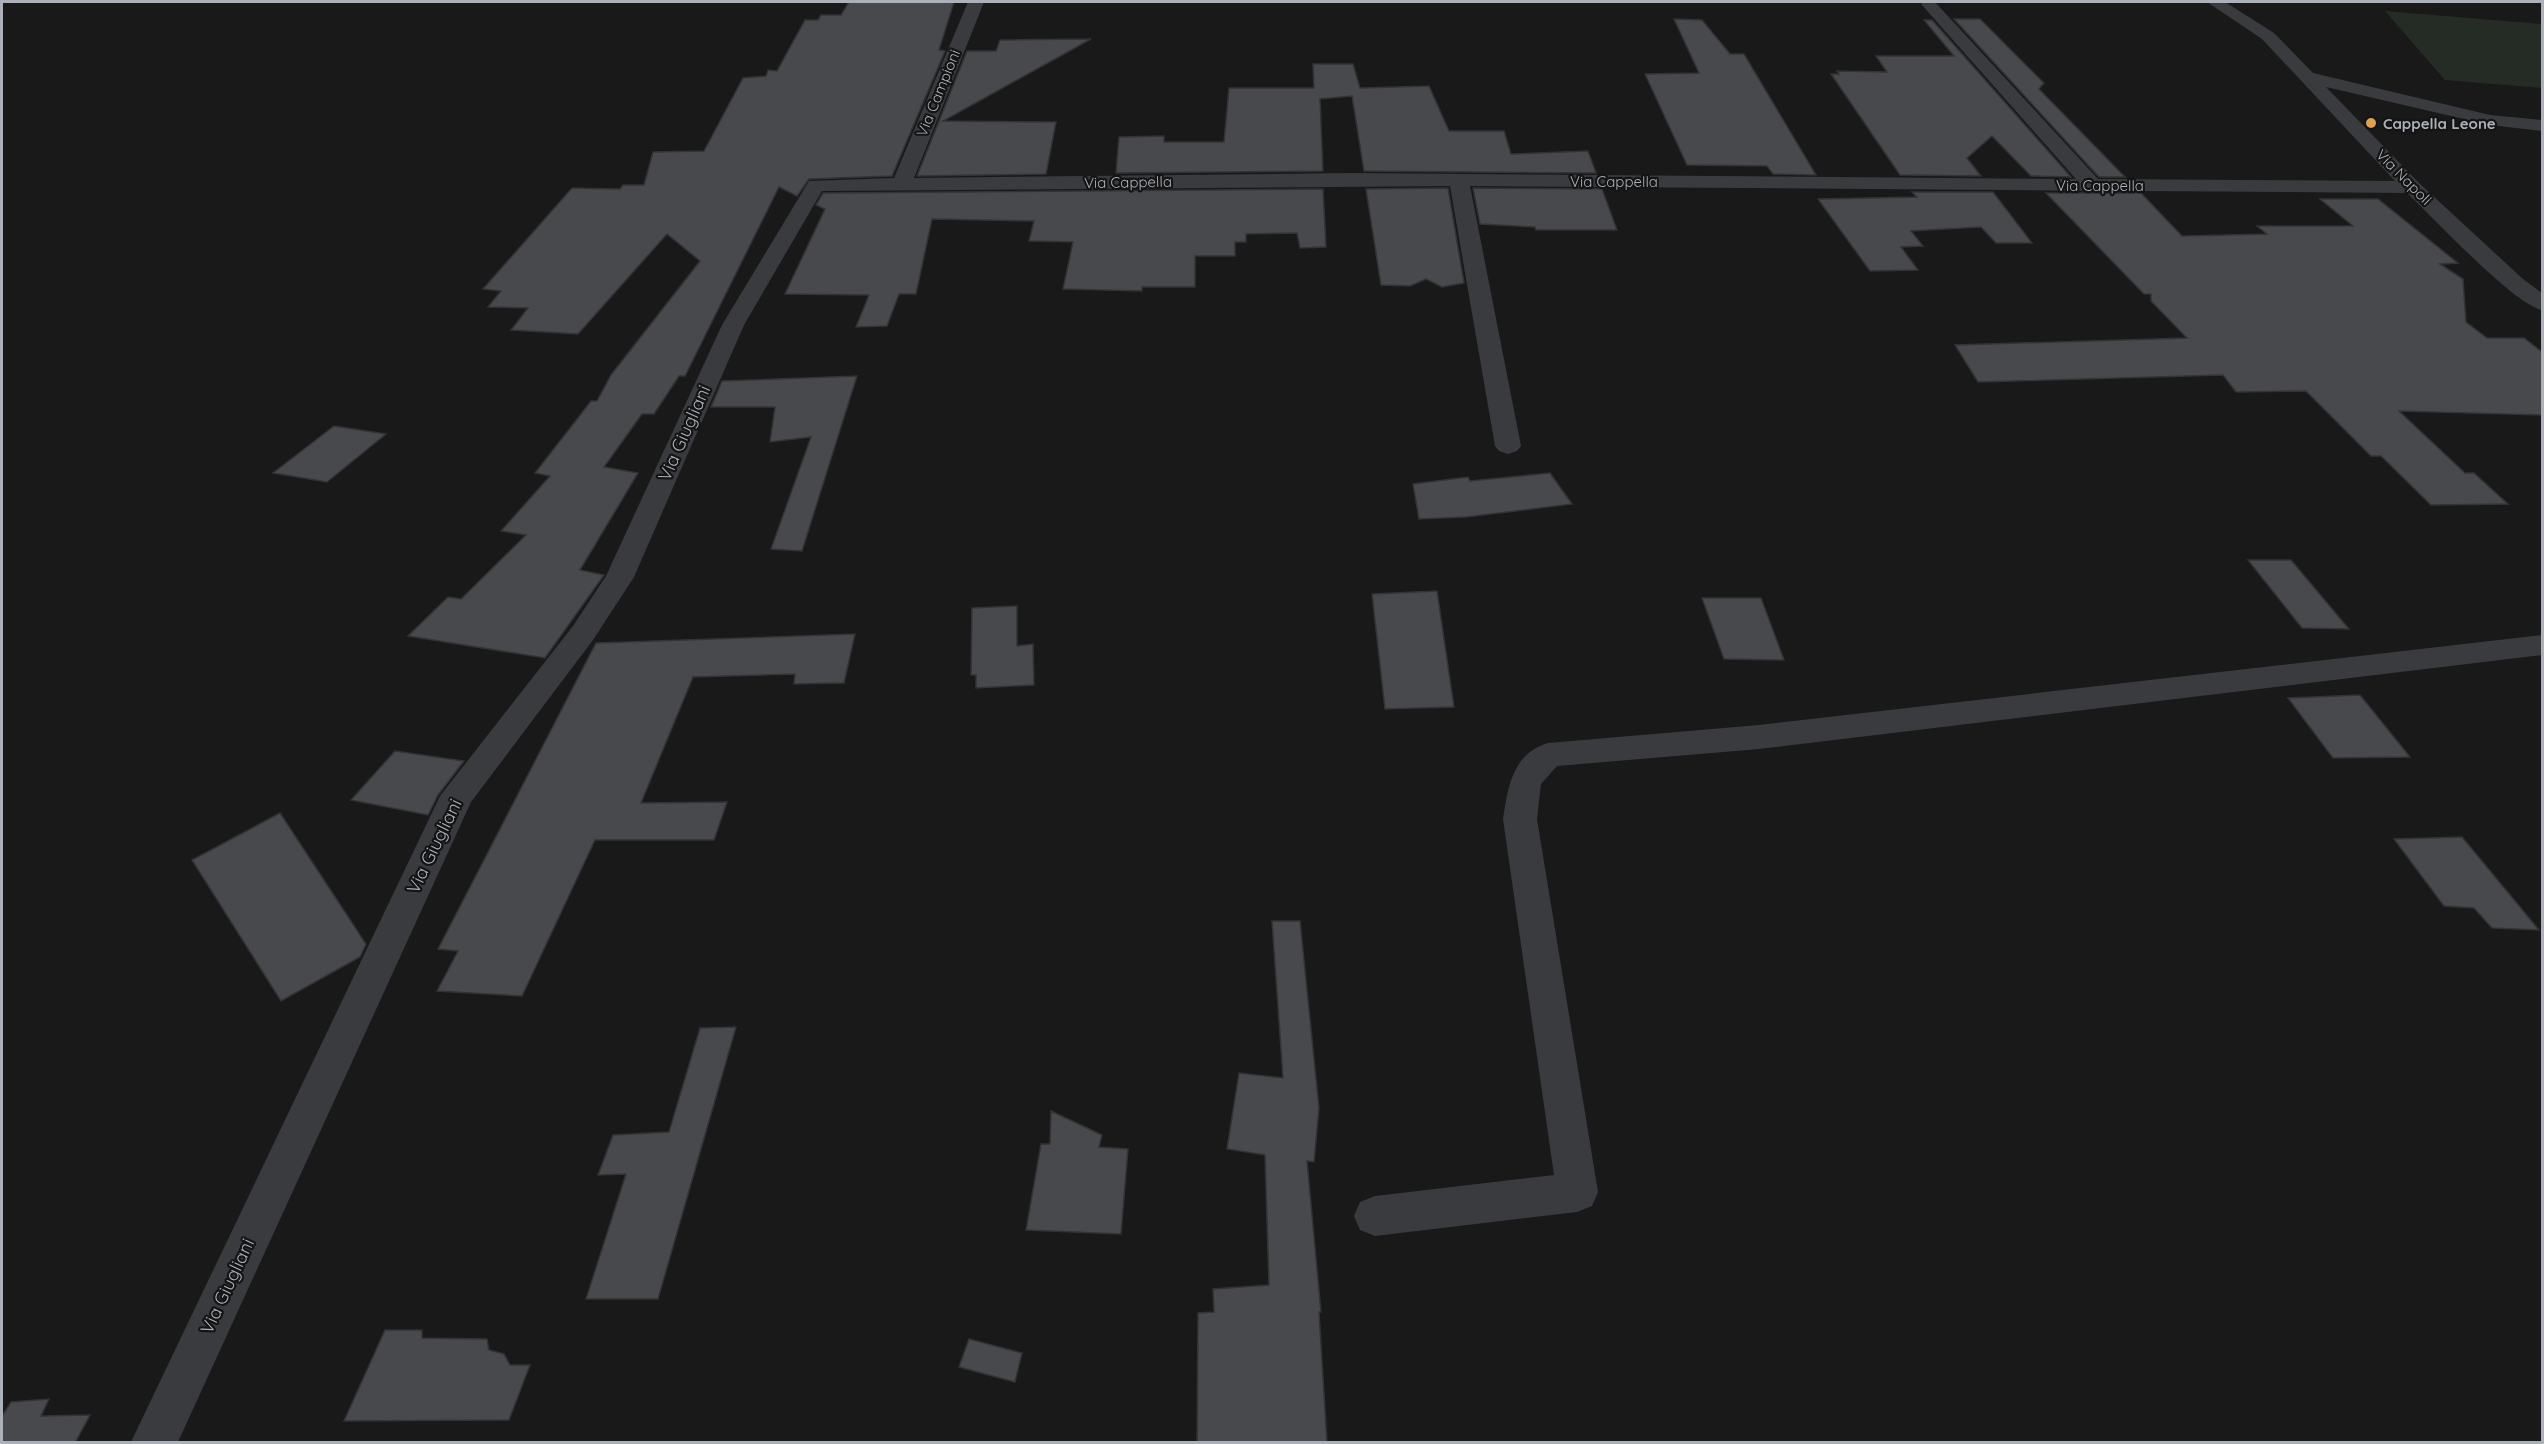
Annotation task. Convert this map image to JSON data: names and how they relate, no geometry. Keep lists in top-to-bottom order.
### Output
{
  "streets": {
    "street": [
      "Via Campioni",
      "Via Napoli",
      "Via Cappella",
      "Via Giugliani"
    ]
  },
  "crossings": [
    ["Via Campioni", "Via Cappella"],
    ["Via Napoli", "Via Cappella"],
    ["Via Cappella", "Via Giugliani"]
  ],
  "places": ["Cappella Leone"]
}
